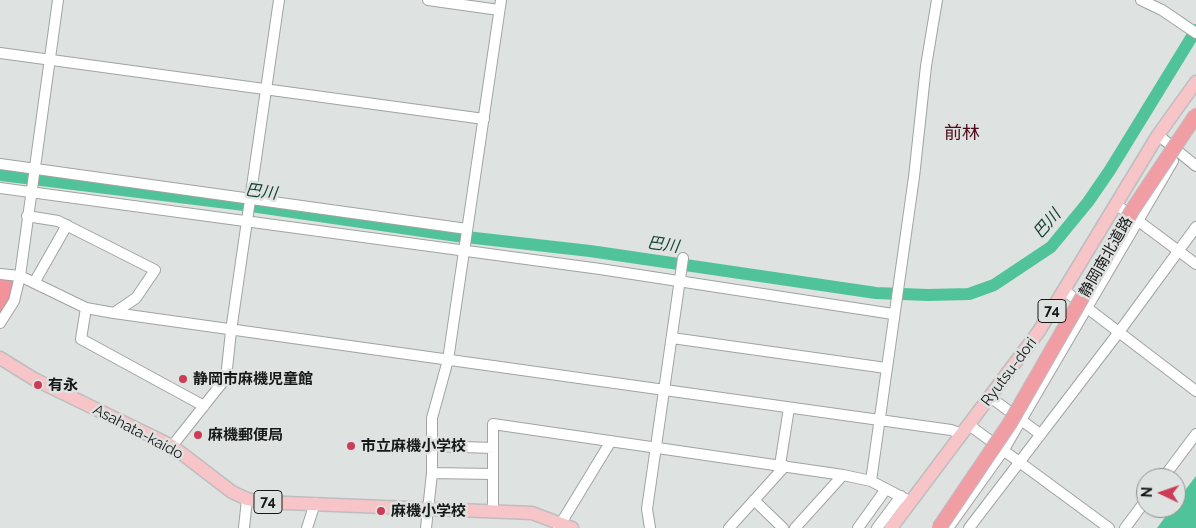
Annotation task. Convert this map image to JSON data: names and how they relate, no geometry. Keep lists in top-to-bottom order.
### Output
{
  "streets": {
    "highway": ["静岡南北道路", "74"],
    "main road": ["Ryutsu-dori", "Asahata-kaido"]
  },
  "districts": ["前林"],
  "water": ["巴川"],
  "places": [
    "静岡市麻機児童館",
    "有永",
    "麻機郵便局",
    "市立麻機小学校",
    "麻機小学校"
  ],
  "north": "left"
}
